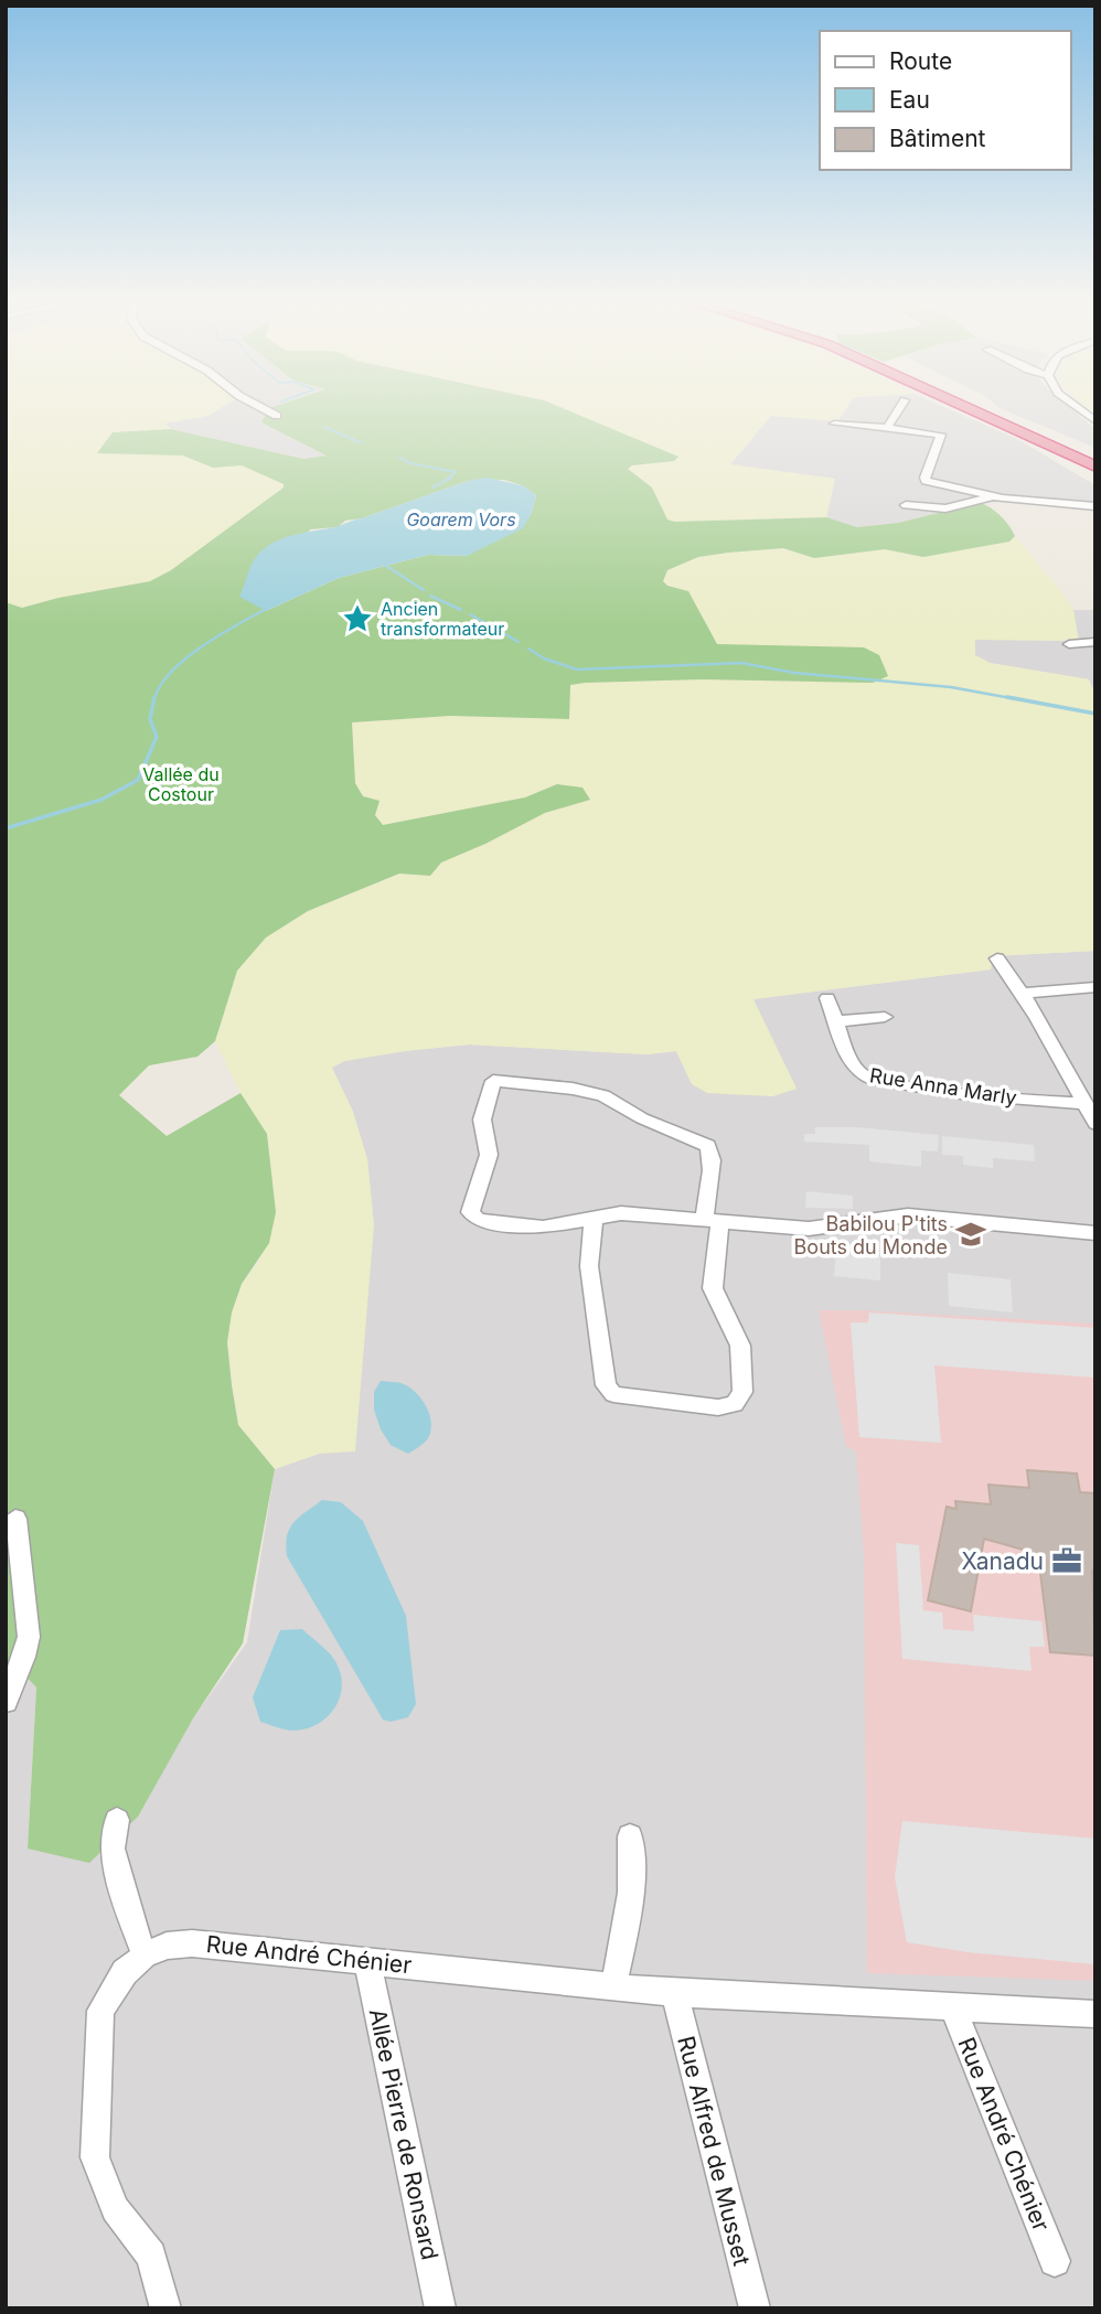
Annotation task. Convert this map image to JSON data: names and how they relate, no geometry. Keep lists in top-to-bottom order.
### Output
{
  "streets": {
    "street": [
      "Rue Anna Marly",
      "Rue André Chénier",
      "Allée Pierre de Ronsard",
      "Rue Alfred de Musset"
    ]
  },
  "crossings": [
    ["Rue André Chénier", "Allée Pierre de Ronsard"],
    ["Rue André Chénier", "Rue Alfred de Musset"]
  ],
  "water": ["Goarem Vors"],
  "parks": ["Vallée du Costour"],
  "places": {
    "place": ["Ancien transformateur"],
    "school or university": ["Babilou P'tits Bouts du Monde"],
    "office": ["Xanadu"]
  },
  "legend": ["Route", "Eau", "Bâtiment"]
}
